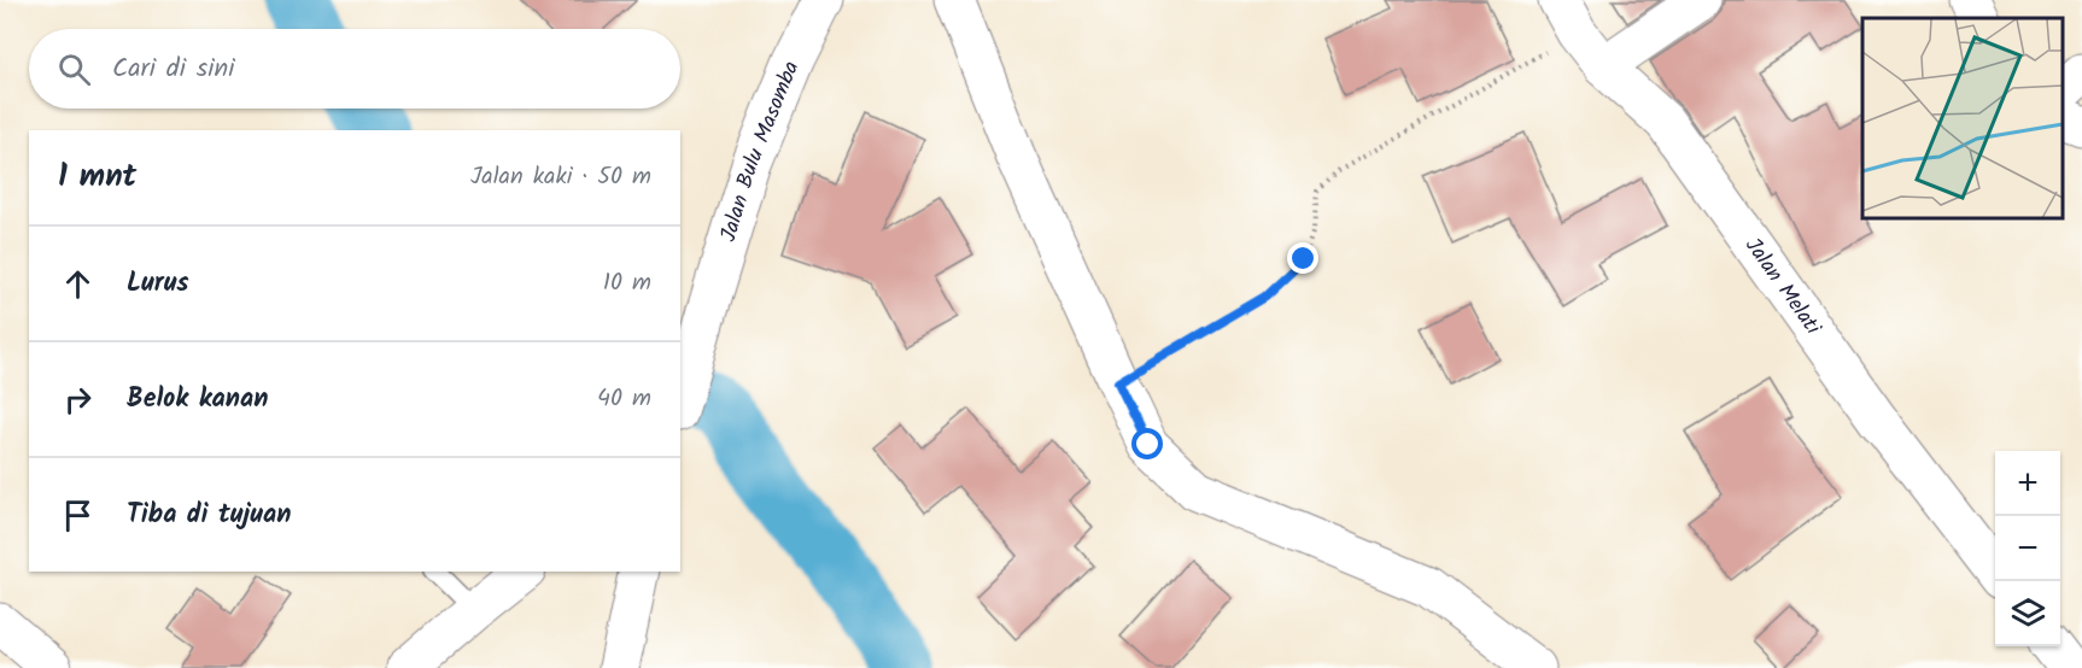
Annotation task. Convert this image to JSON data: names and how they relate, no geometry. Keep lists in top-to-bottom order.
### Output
{
  "streets": {
    "street": ["Jalan Bulu Masomba", "Jalan Melati"]
  },
  "page": {
    "search": "Cari di sini",
    "heading": ["1 mnt", "Jalan kaki · 50 m"],
    "list": [
      ["Lurus", "10 m"],
      ["Belok kanan", "40 m"],
      "Tiba di tujuan"
    ],
    "map_buttons": ["+", "−"]
  }
}
